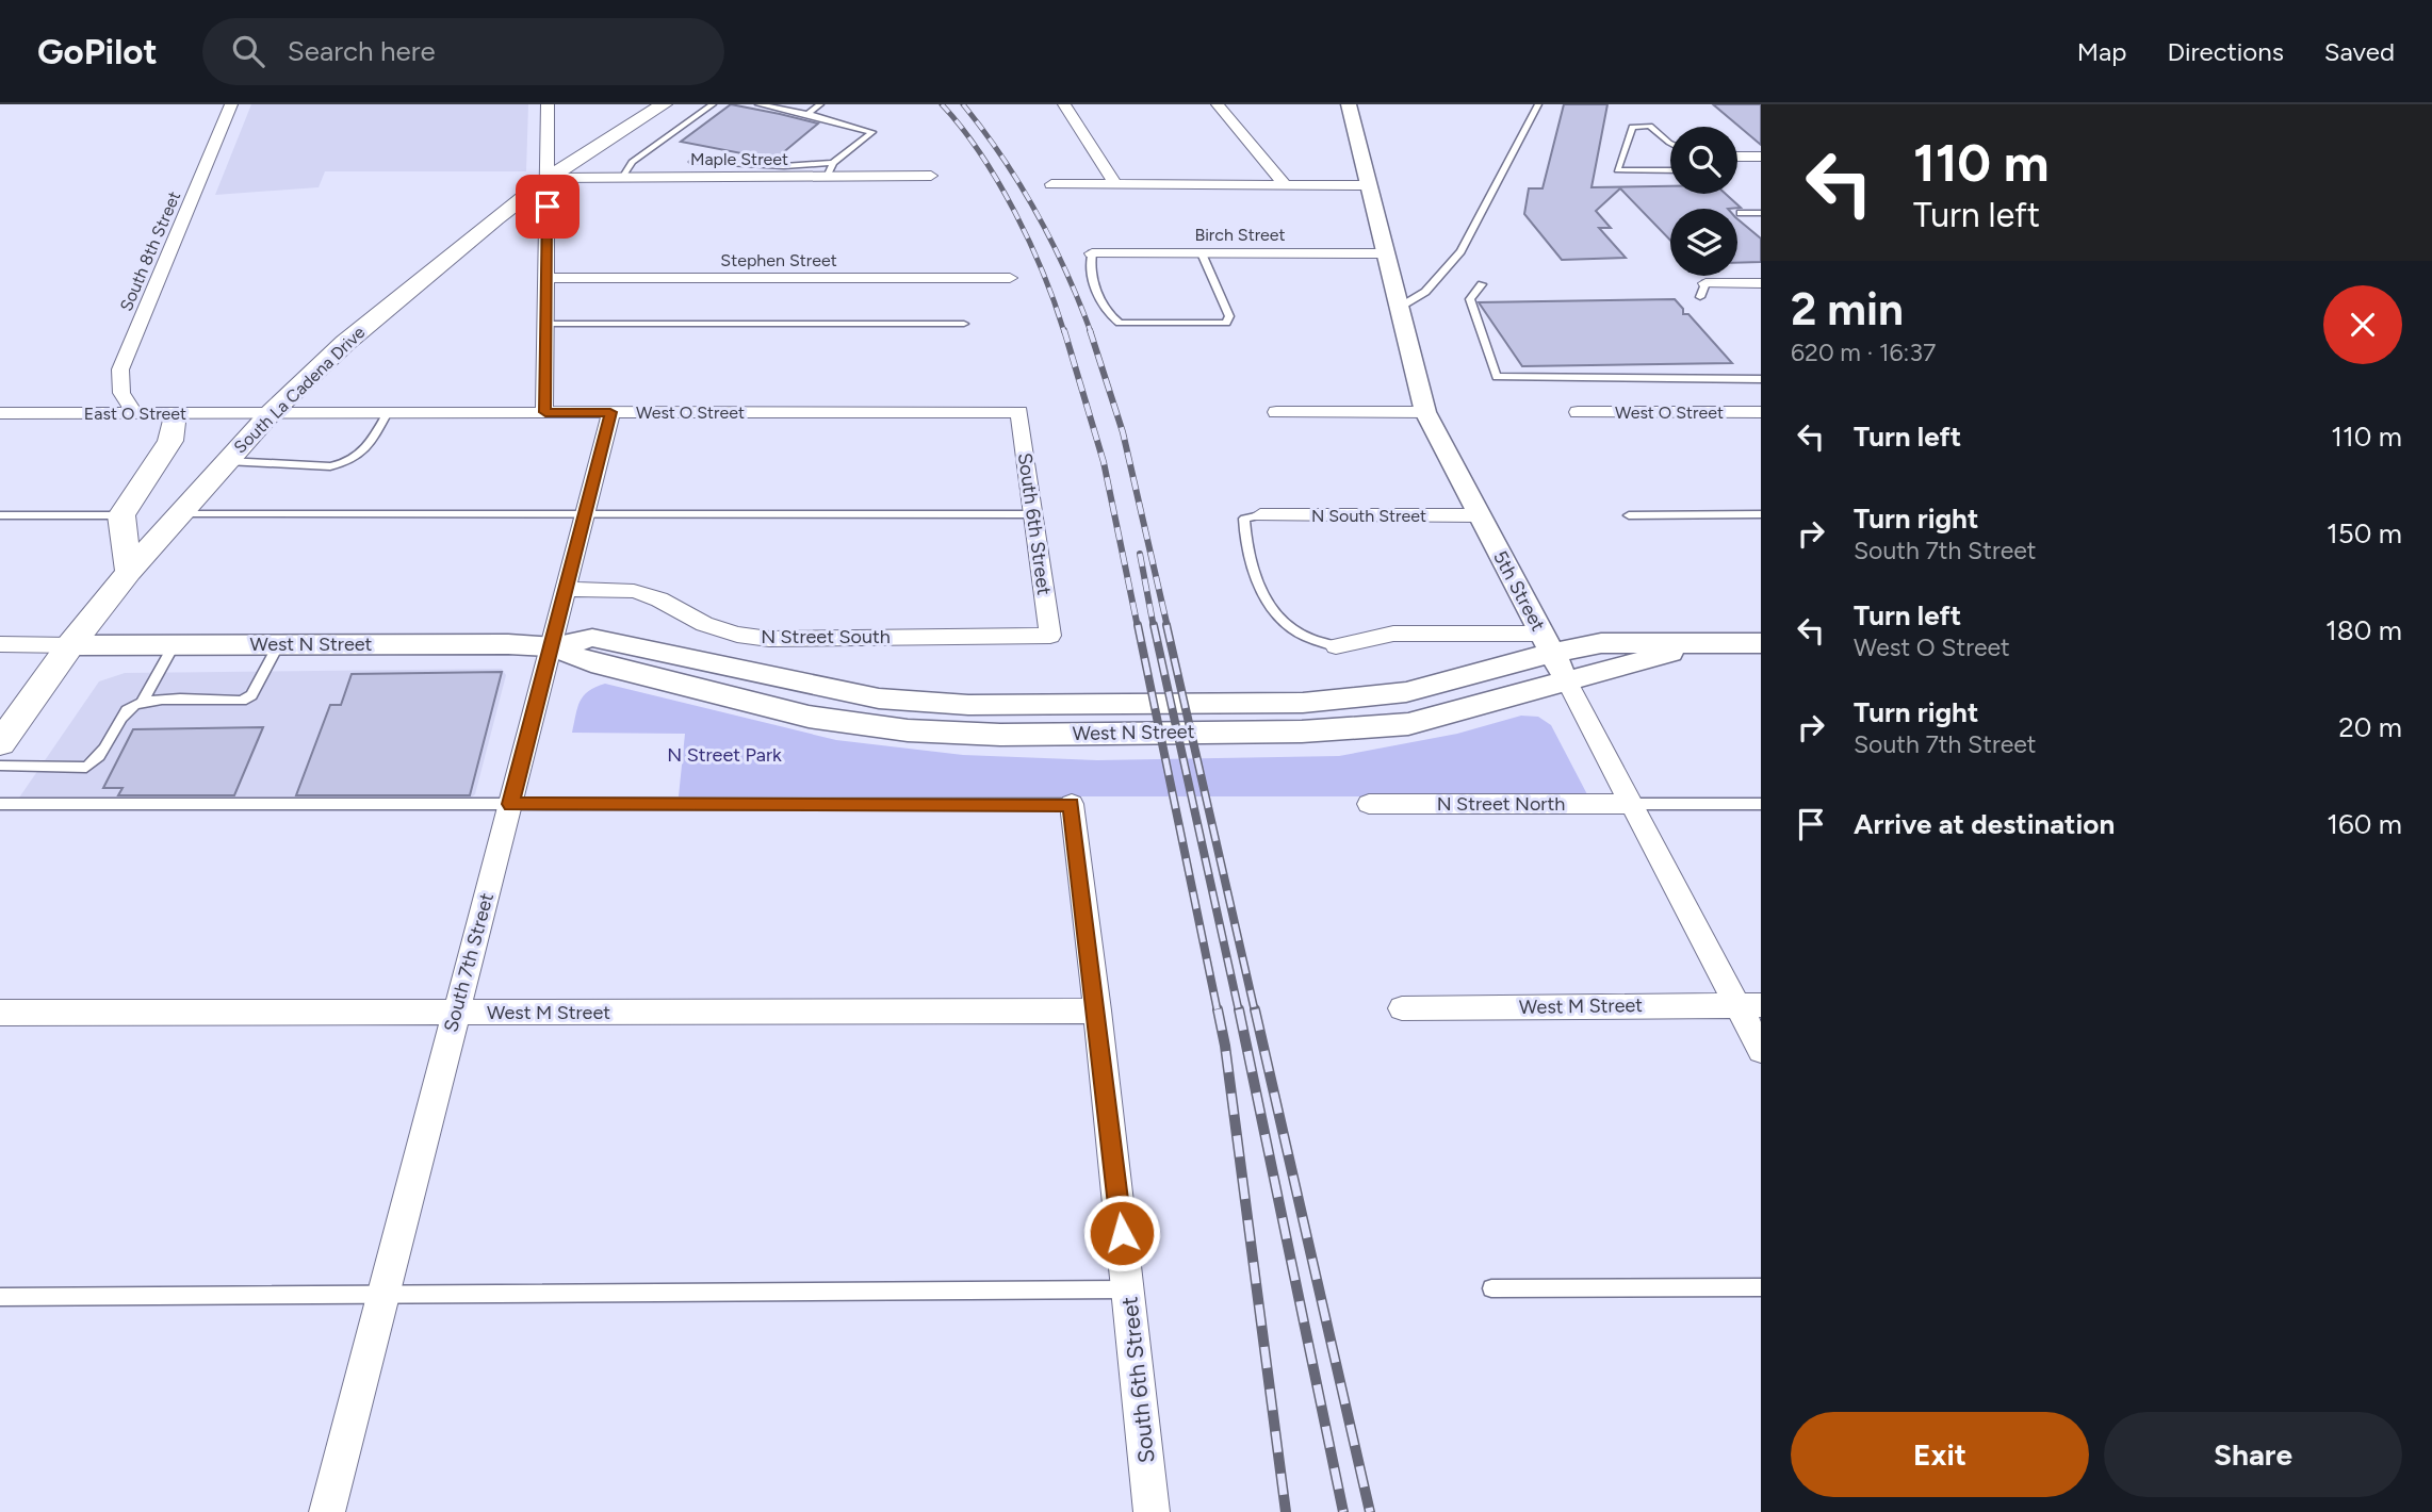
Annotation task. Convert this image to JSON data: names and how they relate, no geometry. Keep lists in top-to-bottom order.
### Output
{
  "streets": {
    "main road": ["South La Cadena Drive"],
    "street": [
      "Maple Street",
      "Birch Street",
      "South 8th Street",
      "Stephen Street",
      "West O Street",
      "East O Street",
      "N South Street",
      "South 6th Street",
      "5th Street",
      "N Street South",
      "West N Street",
      "N Street North",
      "South 7th Street",
      "West M Street"
    ]
  },
  "crossings": [
    ["Maple Street", "South La Cadena Drive"],
    ["Birch Street", "5th Street"],
    ["South 8th Street", "East O Street"],
    ["South La Cadena Drive", "West O Street"],
    ["South La Cadena Drive", "East O Street"],
    ["South La Cadena Drive", "West N Street"],
    ["West O Street", "East O Street"],
    ["West O Street", "South 6th Street"],
    ["West O Street", "South 7th Street"],
    ["N South Street", "5th Street"],
    ["South 6th Street", "N Street South"],
    ["South 6th Street", "West M Street"],
    ["5th Street", "West N Street"],
    ["5th Street", "N Street North"],
    ["5th Street", "West M Street"],
    ["N Street South", "South 7th Street"],
    ["West N Street", "South 7th Street"],
    ["South 7th Street", "West M Street"]
  ],
  "parks": ["N Street Park"],
  "page": {
    "header": "GoPilot",
    "search": "Search here",
    "nav": ["Map", "Directions", "Saved"],
    "turn": ["110 m", "Turn left"],
    "heading": ["2 min", "620 m · 16:37"],
    "list": [
      {
        "name": "Turn left",
        "value": "110 m"
      },
      {
        "name": "Turn right",
        "note": "South 7th Street",
        "value": "150 m"
      },
      {
        "name": "Turn left",
        "note": "West O Street",
        "value": "180 m"
      },
      {
        "name": "Turn right",
        "note": "South 7th Street",
        "value": "20 m"
      },
      {
        "name": "Arrive at destination",
        "value": "160 m"
      }
    ],
    "buttons": ["Exit", "Share"]
  }
}
